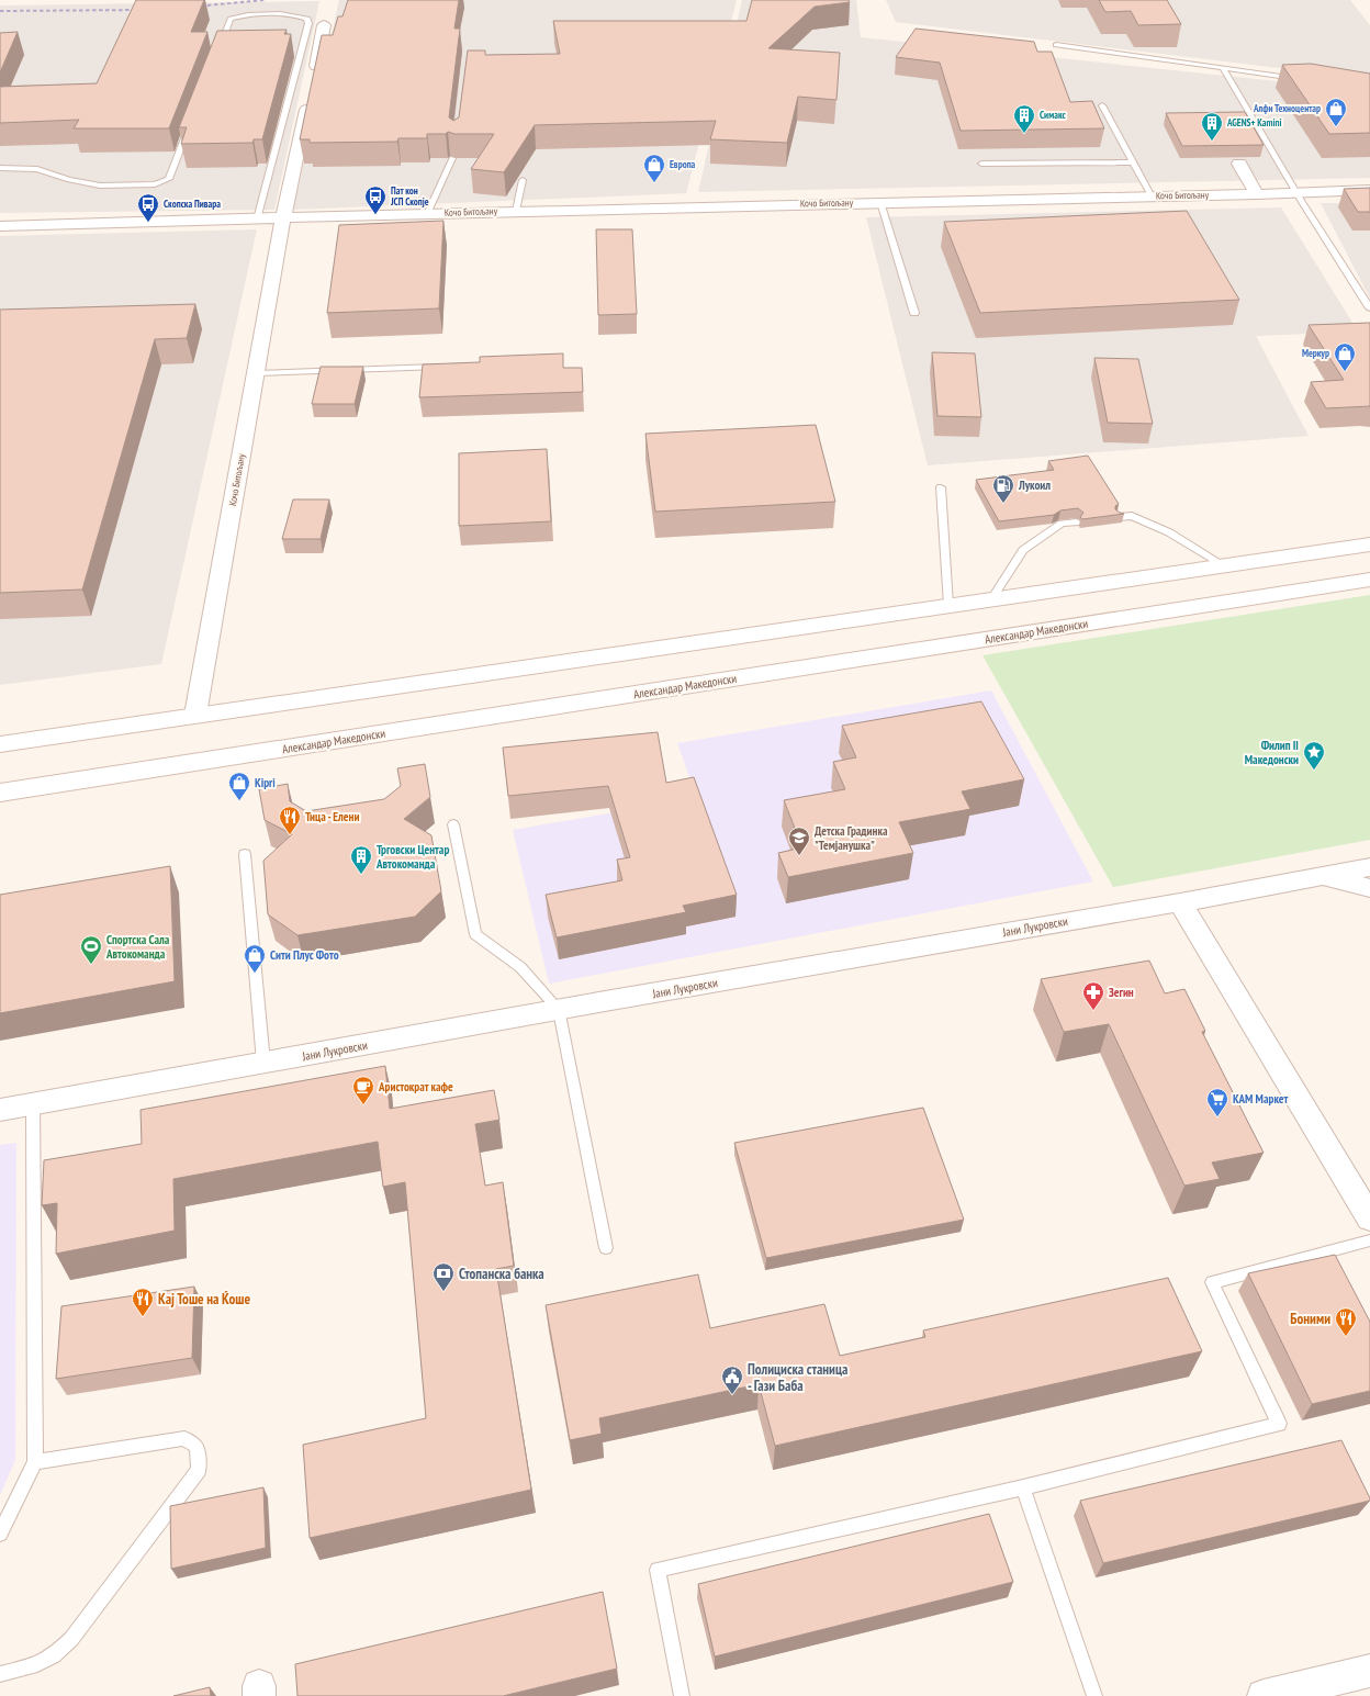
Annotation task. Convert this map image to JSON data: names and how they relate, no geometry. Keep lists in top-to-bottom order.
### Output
{
  "streets": {
    "street": ["Кочо Битољану", "Александар Македонски", "Јани Лукровски"]
  },
  "places": {
    "shop": [
      "Алфи Техноцентар",
      "Европа",
      "Меркур",
      "Kipri",
      "Сити Плус Фото"
    ],
    "building": ["Симакс", "AGENS+ Kamini", "Трговски Центар Автокоманда"],
    "bus stop": ["Пат кон ЈСП Скопје", "Скопска Пивара"],
    "fuel station": ["Лукоил"],
    "place": ["Филип II Македонски"],
    "restaurant": ["Тица - Елени", "Кај Тоше на Ќоше", "Боними"],
    "school or university": ["Детска Градинка \"Темјанушка\""],
    "sports": ["Спортска Сала Автокоманда"],
    "pharmacy": ["Зегин"],
    "cafe": ["Аристократ кафе"],
    "supermarket": ["КАМ Маркет"],
    "bank": ["Стопанска банка"],
    "public building": ["Полициска станица - Гази Баба"]
  }
}
